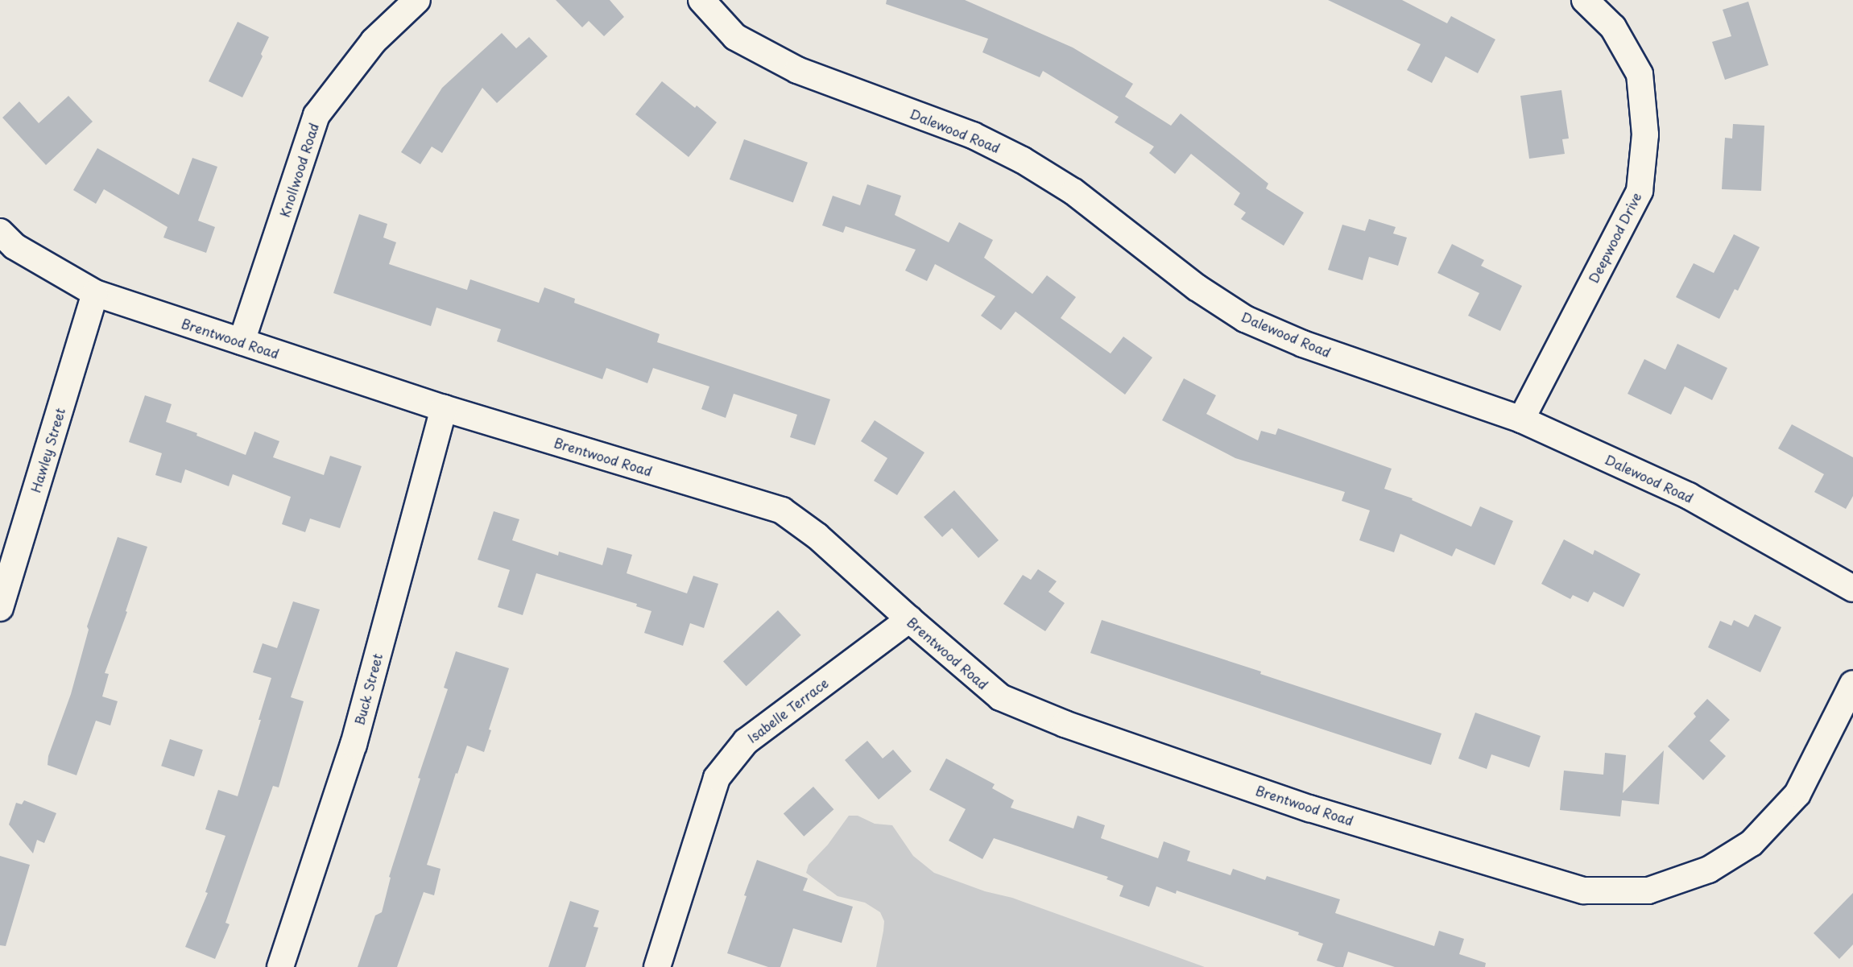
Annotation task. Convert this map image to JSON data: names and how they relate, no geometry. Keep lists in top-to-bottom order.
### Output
{
  "streets": {
    "street": [
      "Dalewood Road",
      "Knollwood Road",
      "Deepwood Drive",
      "Brentwood Road",
      "Hawley Street",
      "Buck Street",
      "Isabelle Terrace"
    ]
  },
  "crossings": [
    ["Dalewood Road", "Deepwood Drive"],
    ["Knollwood Road", "Brentwood Road"],
    ["Brentwood Road", "Hawley Street"],
    ["Brentwood Road", "Buck Street"],
    ["Brentwood Road", "Isabelle Terrace"]
  ]
}
